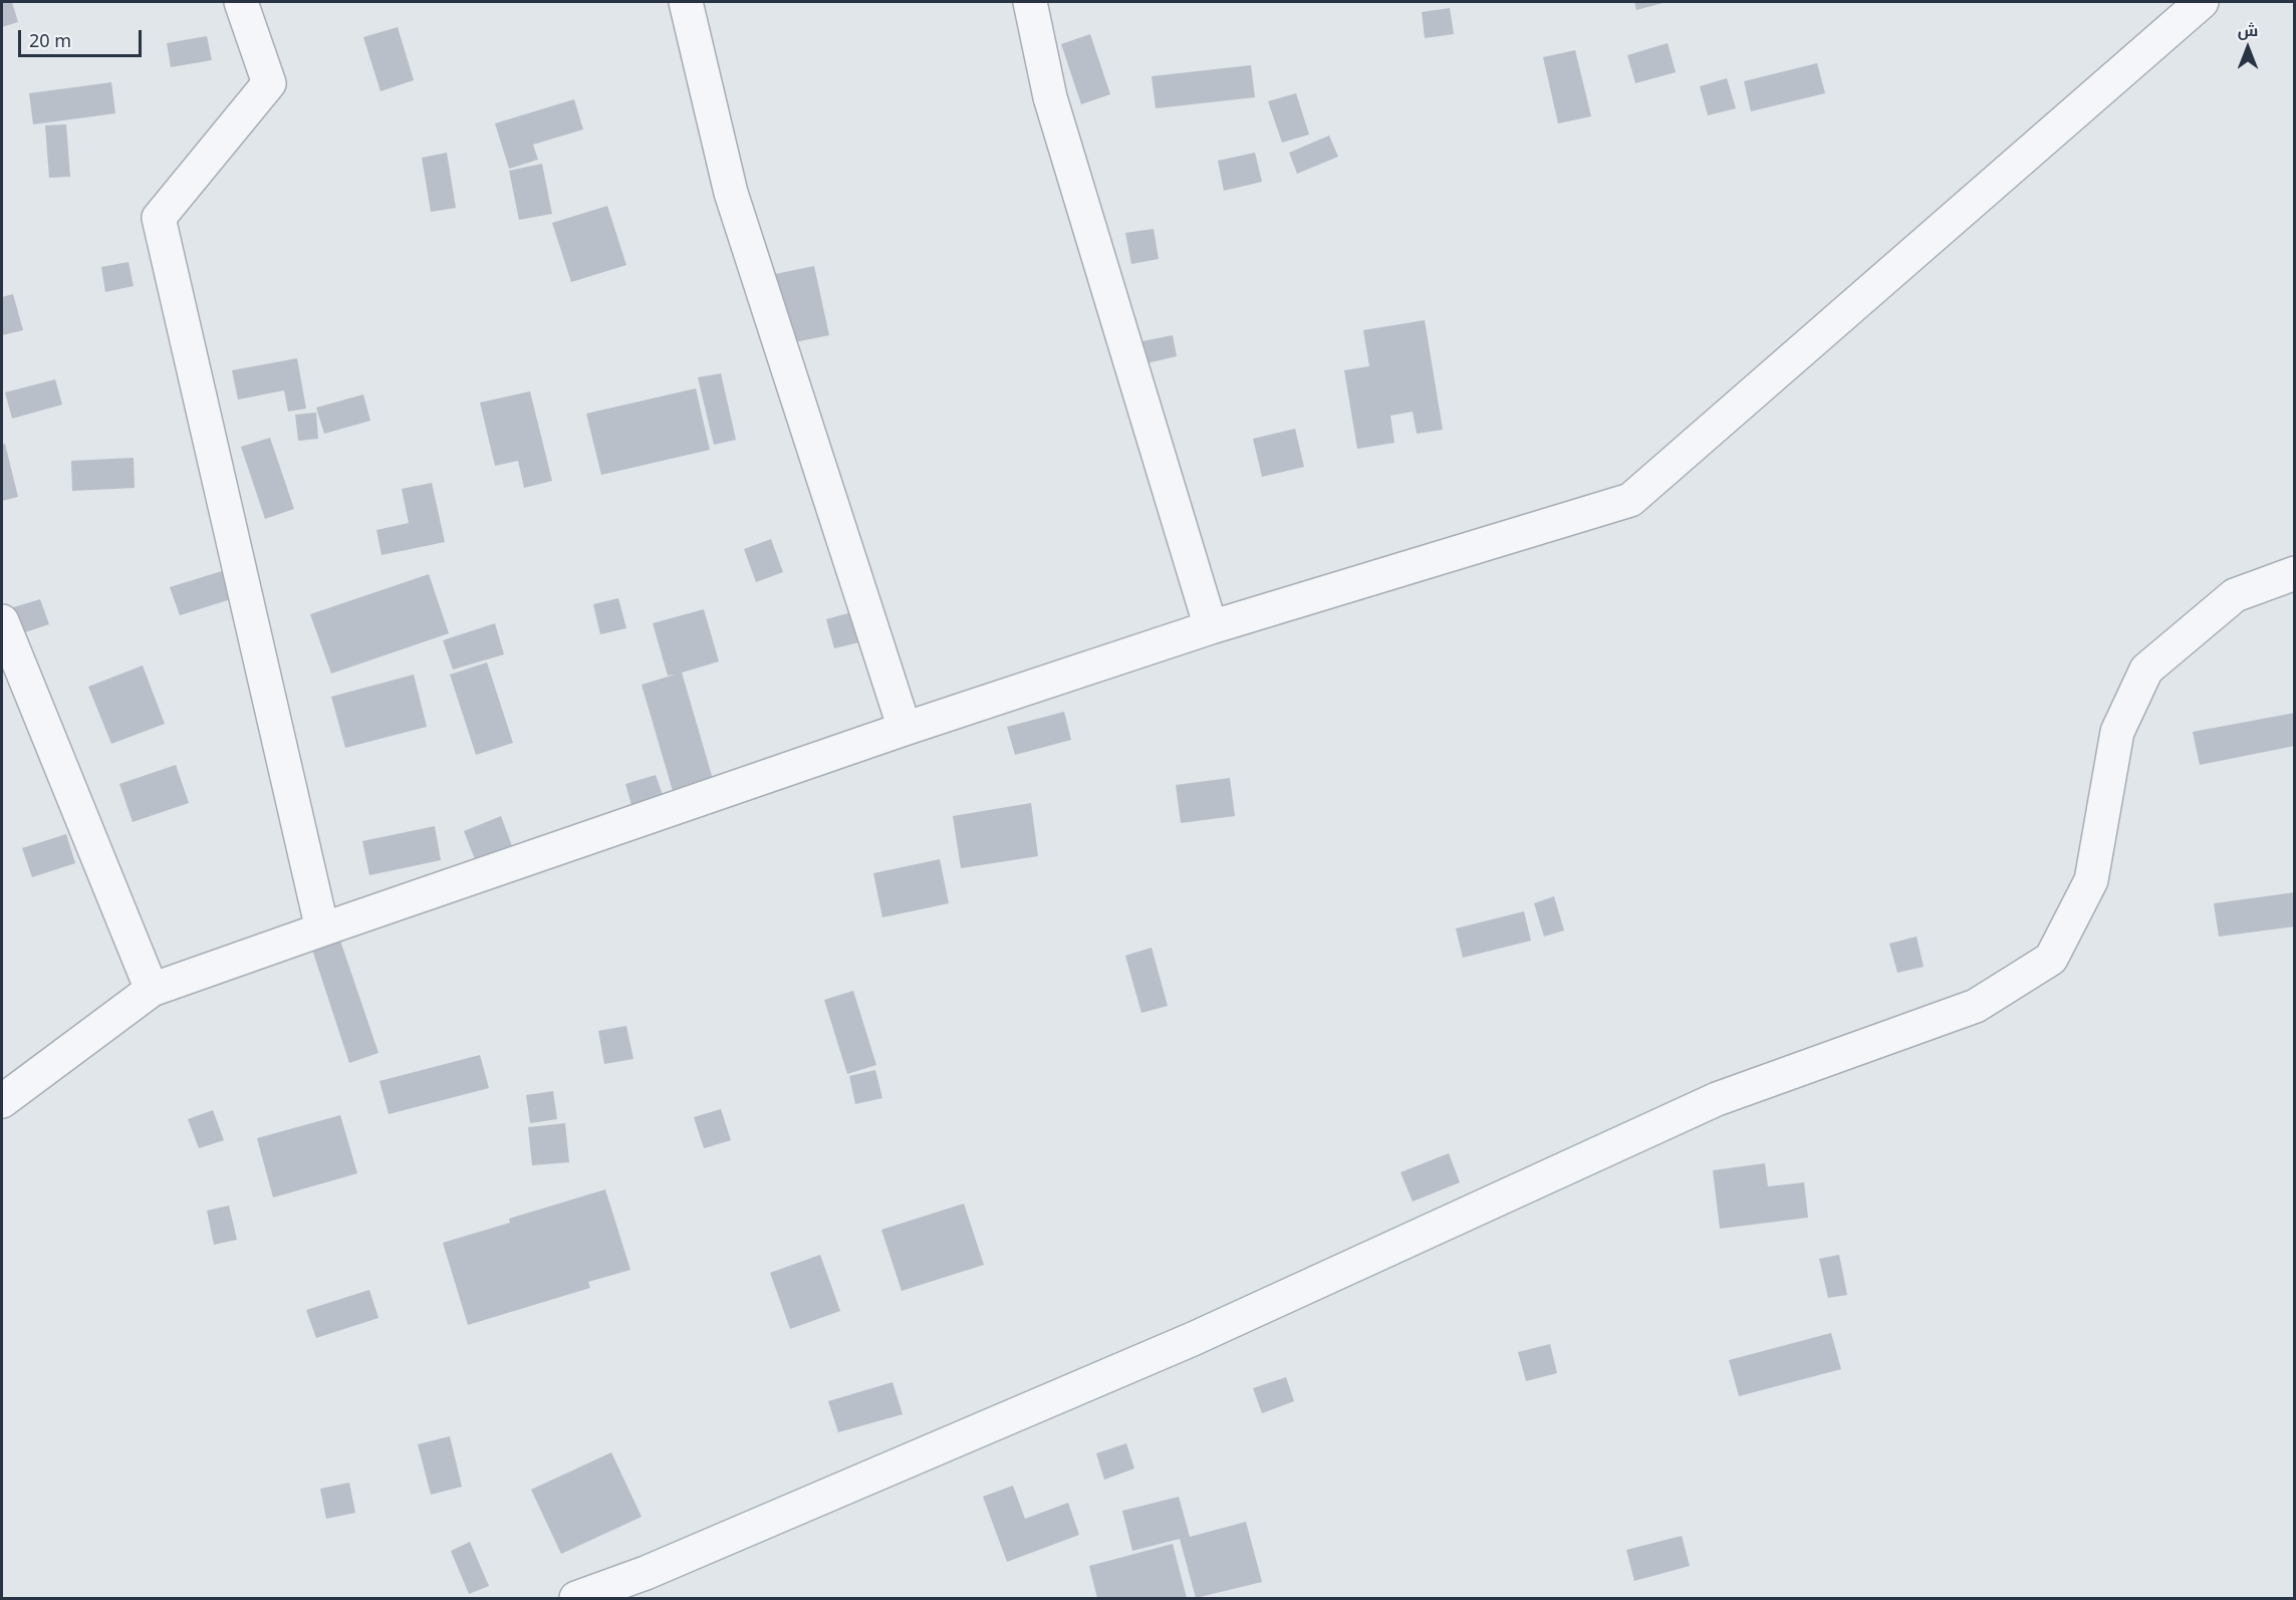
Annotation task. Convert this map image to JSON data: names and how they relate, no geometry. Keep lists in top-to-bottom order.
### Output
{
  "scale_bar": "20 m",
  "north": "top"
}
